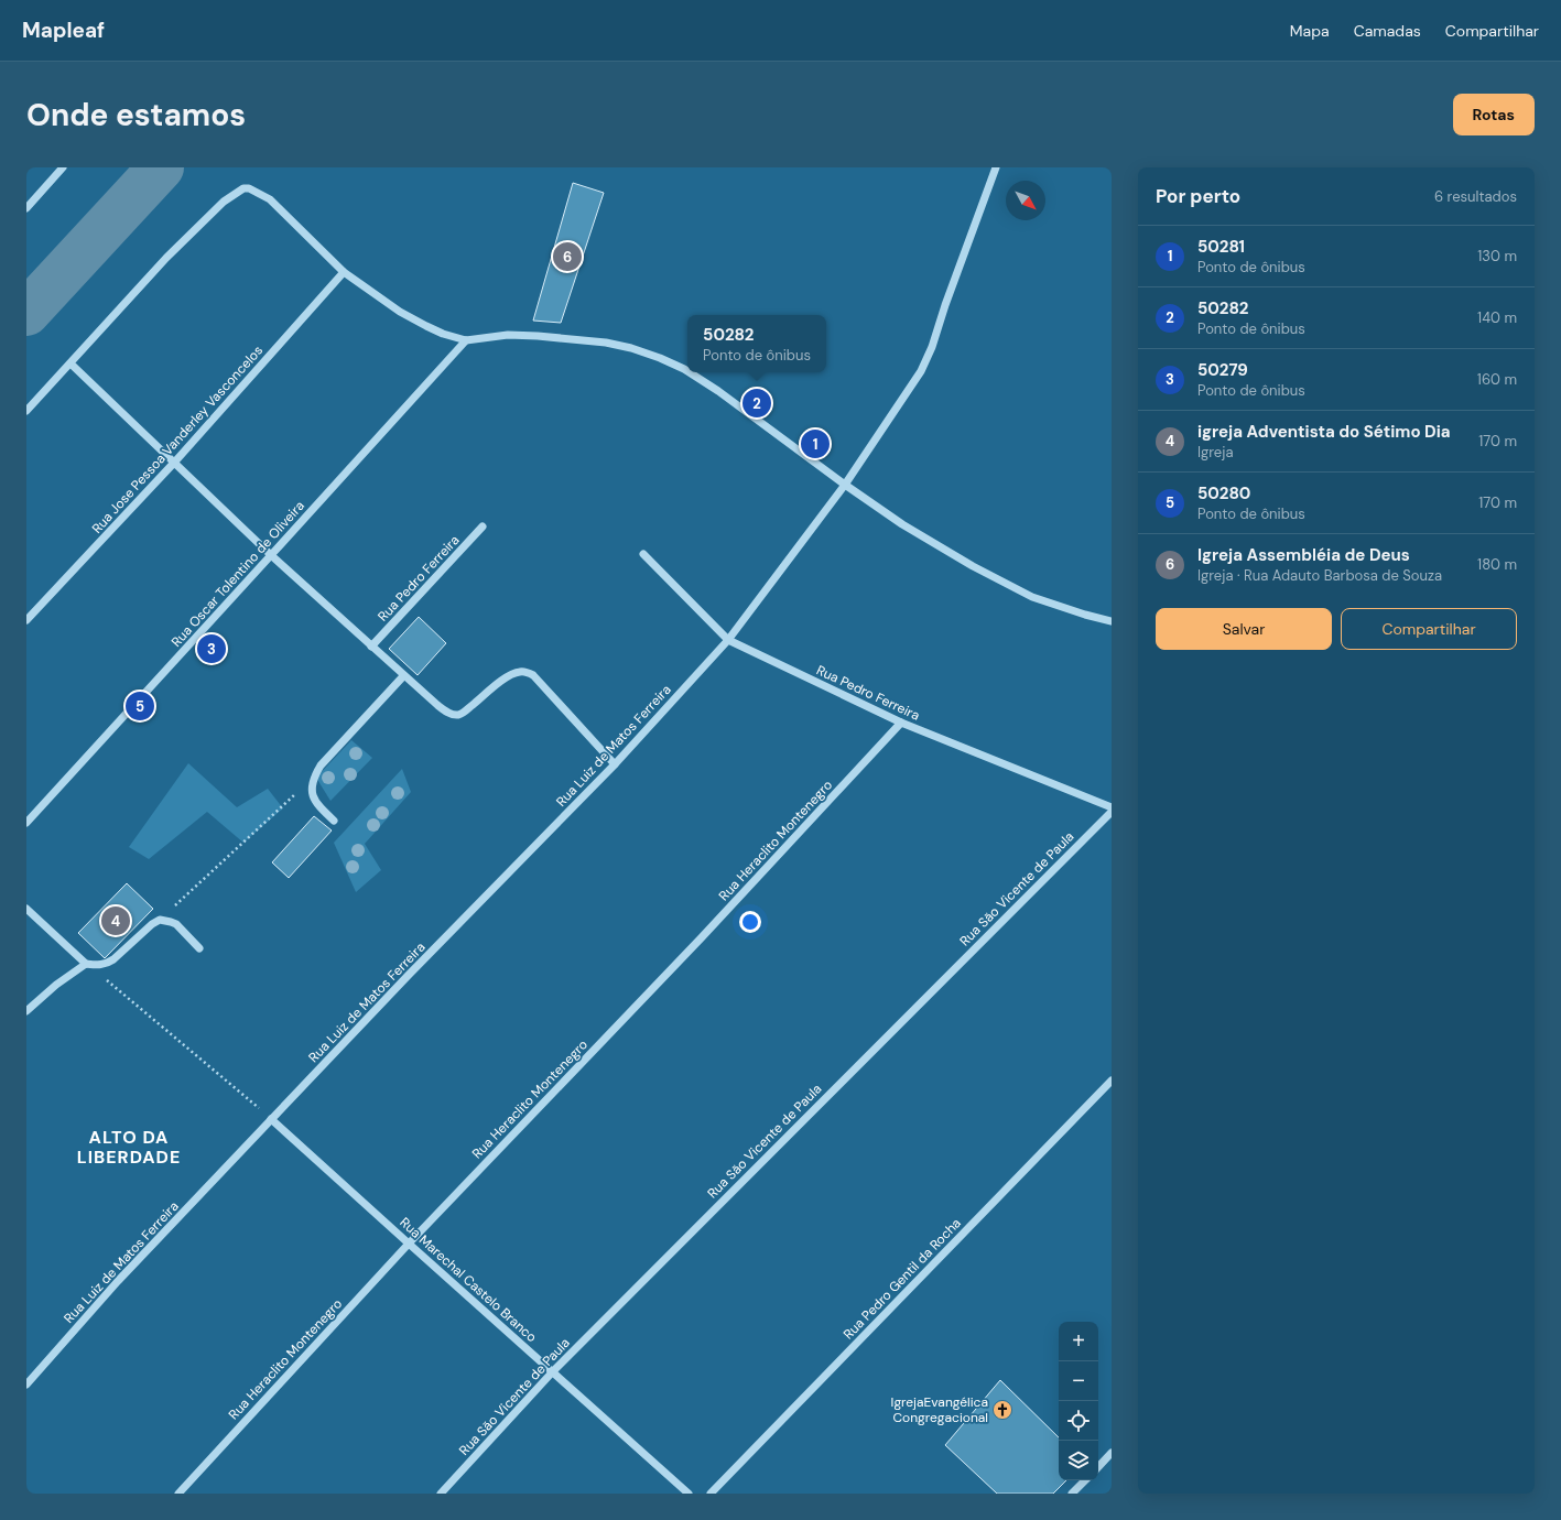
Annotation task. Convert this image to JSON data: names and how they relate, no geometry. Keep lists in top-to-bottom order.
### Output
{
  "streets": {
    "street": [
      "Rua Jose Pessoa Vanderley Vasconcelos",
      "Rua Oscar Tolentino de Oliveira",
      "Rua Pedro Ferreira",
      "Rua Luiz de Matos Ferreira",
      "Rua Heraclito Montenegro",
      "Rua São Vicente de Paula",
      "Rua Pedro Gentil da Rocha",
      "Rua Marechal Castelo Branco"
    ]
  },
  "crossings": [
    ["Rua Pedro Ferreira", "Rua Luiz de Matos Ferreira"],
    ["Rua Pedro Ferreira", "Rua Heraclito Montenegro"],
    ["Rua Luiz de Matos Ferreira", "Rua Marechal Castelo Branco"],
    ["Rua Heraclito Montenegro", "Rua Marechal Castelo Branco"],
    ["Rua São Vicente de Paula", "Rua Marechal Castelo Branco"]
  ],
  "districts": ["ALTO DA LIBERDADE"],
  "places": {
    "church": ["IgrejaEvangélica Congregacional"]
  },
  "north": "bottom right",
  "page": {
    "header": "Mapleaf",
    "nav": ["Mapa", "Camadas", "Compartilhar"],
    "buttons": [
      "Rotas",
      ["Salvar", "Compartilhar"]
    ],
    "title": "Onde estamos",
    "heading": ["Por perto", "6 resultados"],
    "list": [
      {
        "mark": "1",
        "name": "50281",
        "note": "Ponto de ônibus",
        "value": "130 m"
      },
      {
        "mark": "2",
        "name": "50282",
        "note": "Ponto de ônibus",
        "value": "140 m"
      },
      {
        "mark": "3",
        "name": "50279",
        "note": "Ponto de ônibus",
        "value": "160 m"
      },
      {
        "mark": "4",
        "name": "igreja Adventista do Sétimo Dia",
        "note": "Igreja",
        "value": "170 m"
      },
      {
        "mark": "5",
        "name": "50280",
        "note": "Ponto de ônibus",
        "value": "170 m"
      },
      {
        "mark": "6",
        "name": "Igreja Assembléia de Deus",
        "note": "Igreja · Rua Adauto Barbosa de Souza",
        "value": "180 m"
      }
    ],
    "pins": [
      "6",
      "2",
      "1",
      "3",
      "5",
      "4"
    ],
    "popup": ["50282", "Ponto de ônibus"],
    "map_buttons": ["+", "−"]
  }
}
